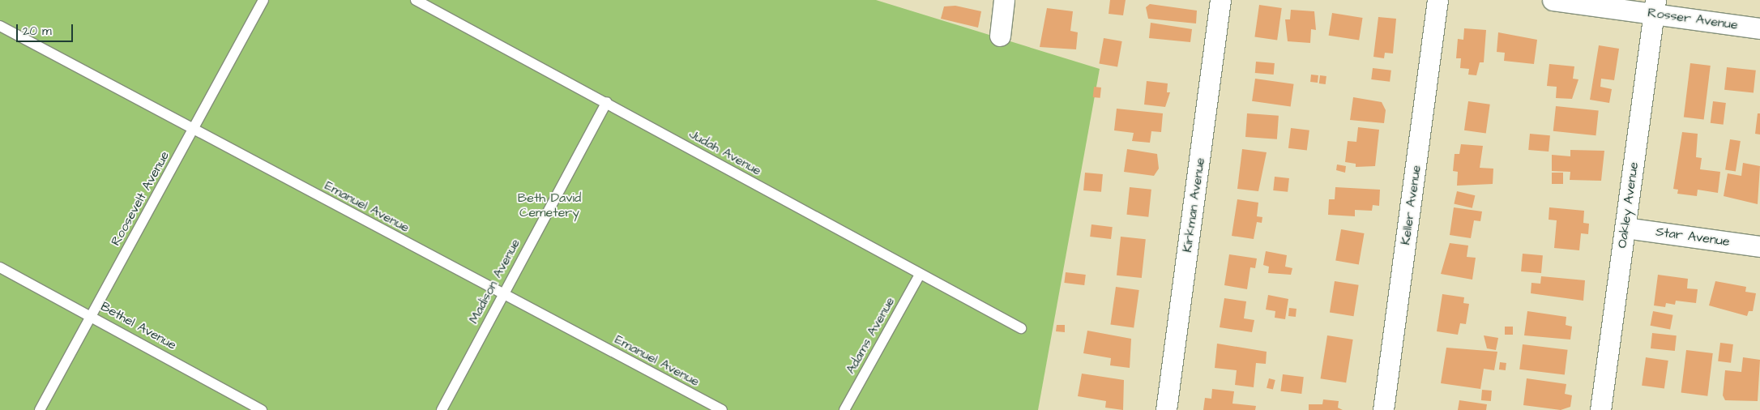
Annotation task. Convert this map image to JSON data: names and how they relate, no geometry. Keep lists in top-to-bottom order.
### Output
{
  "streets": {
    "street": [
      "Rosser Avenue",
      "Kirkman Avenue",
      "Keller Avenue",
      "Oakley Avenue",
      "Star Avenue"
    ],
    "lane": [
      "Judah Avenue",
      "Roosevelt Avenue",
      "Emanuel Avenue",
      "Madison Avenue",
      "Bethel Avenue",
      "Adams Avenue"
    ]
  },
  "crossings": [
    ["Rosser Avenue", "Oakley Avenue"],
    ["Judah Avenue", "Madison Avenue"],
    ["Judah Avenue", "Adams Avenue"],
    ["Roosevelt Avenue", "Emanuel Avenue"],
    ["Roosevelt Avenue", "Bethel Avenue"],
    ["Oakley Avenue", "Star Avenue"],
    ["Emanuel Avenue", "Madison Avenue"]
  ],
  "parks": ["Beth David Cemetery"],
  "scale_bar": "20 m"
}
